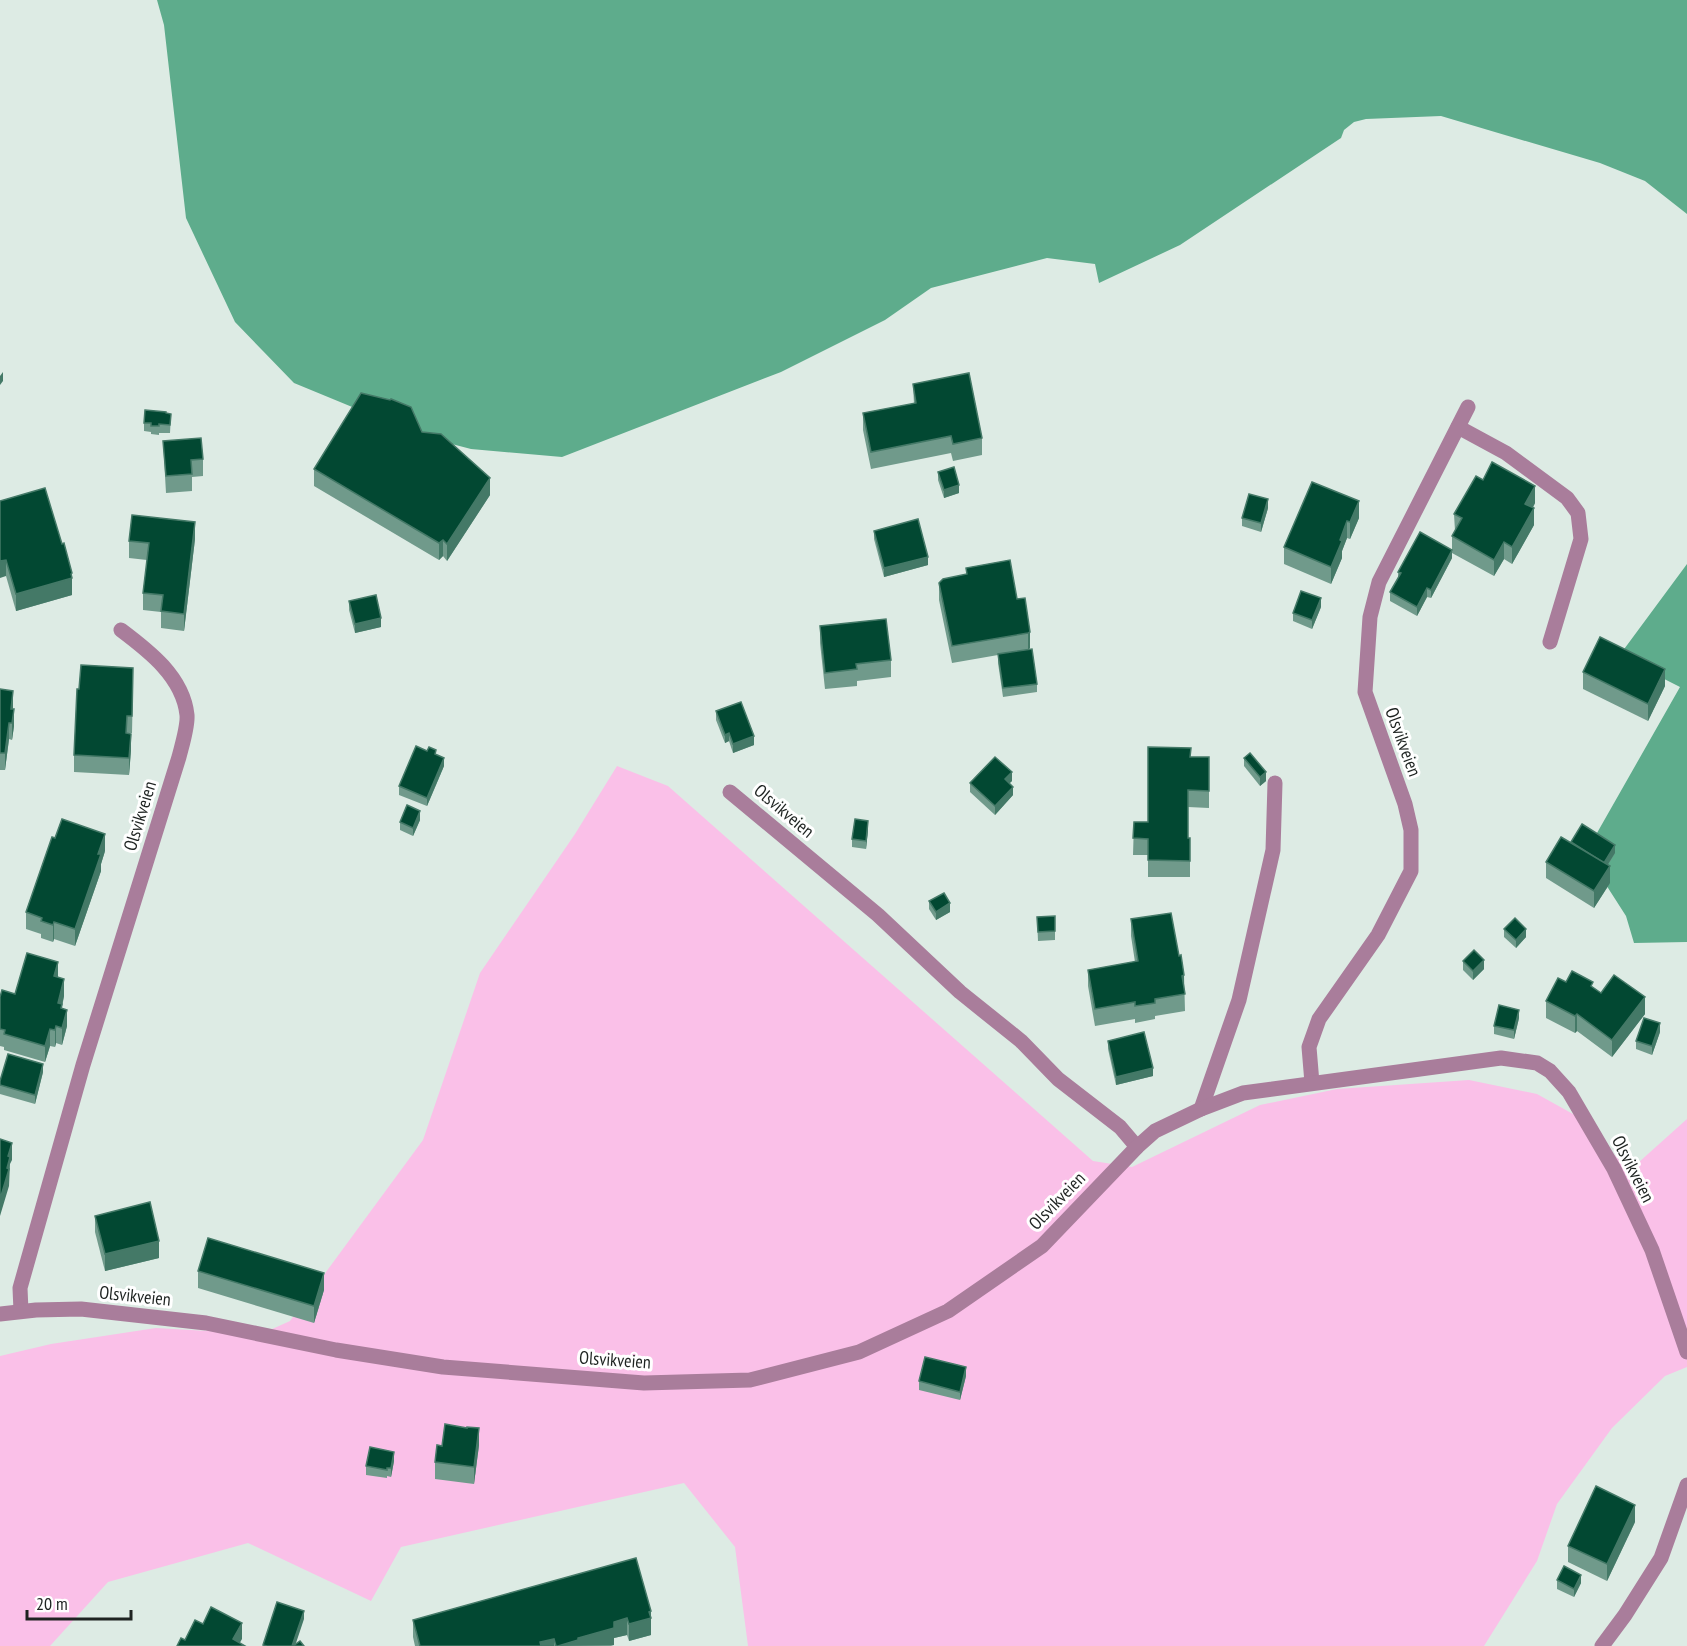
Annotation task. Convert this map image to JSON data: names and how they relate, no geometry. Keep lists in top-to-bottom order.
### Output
{
  "streets": {
    "street": ["Olsvikveien"]
  },
  "scale_bar": "20 m"
}
